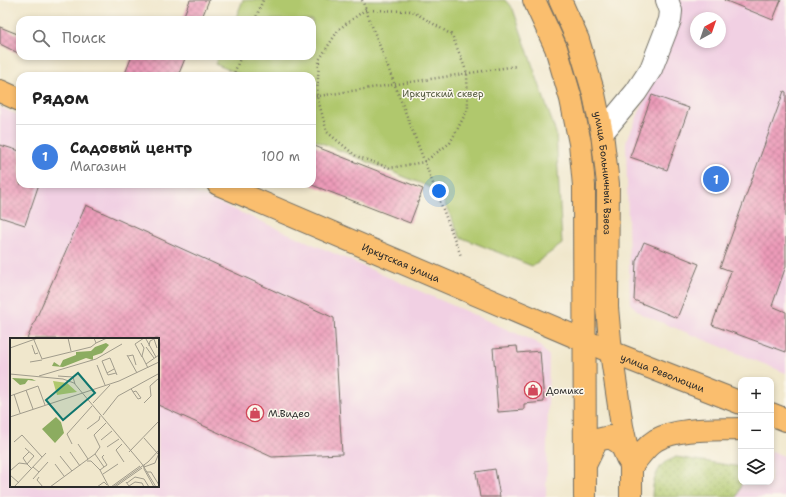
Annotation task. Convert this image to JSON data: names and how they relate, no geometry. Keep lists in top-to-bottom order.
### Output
{
  "streets": {
    "main road": ["улица Больничный Взвоз", "Иркутская улица", "улица Революции"]
  },
  "crossings": [
    ["улица Больничный Взвоз", "Иркутская улица"],
    ["улица Больничный Взвоз", "улица Революции"],
    ["Иркутская улица", "улица Революции"]
  ],
  "parks": ["Иркутский сквер"],
  "places": {
    "shop": ["Домикс", "М.Видео"]
  },
  "north": "top right",
  "page": {
    "search": "Поиск",
    "heading": "Рядом",
    "list": [
      {
        "mark": "1",
        "name": "Садовый центр",
        "note": "Магазин",
        "value": "100 m"
      }
    ],
    "pins": "1",
    "map_buttons": ["+", "−"]
  }
}
